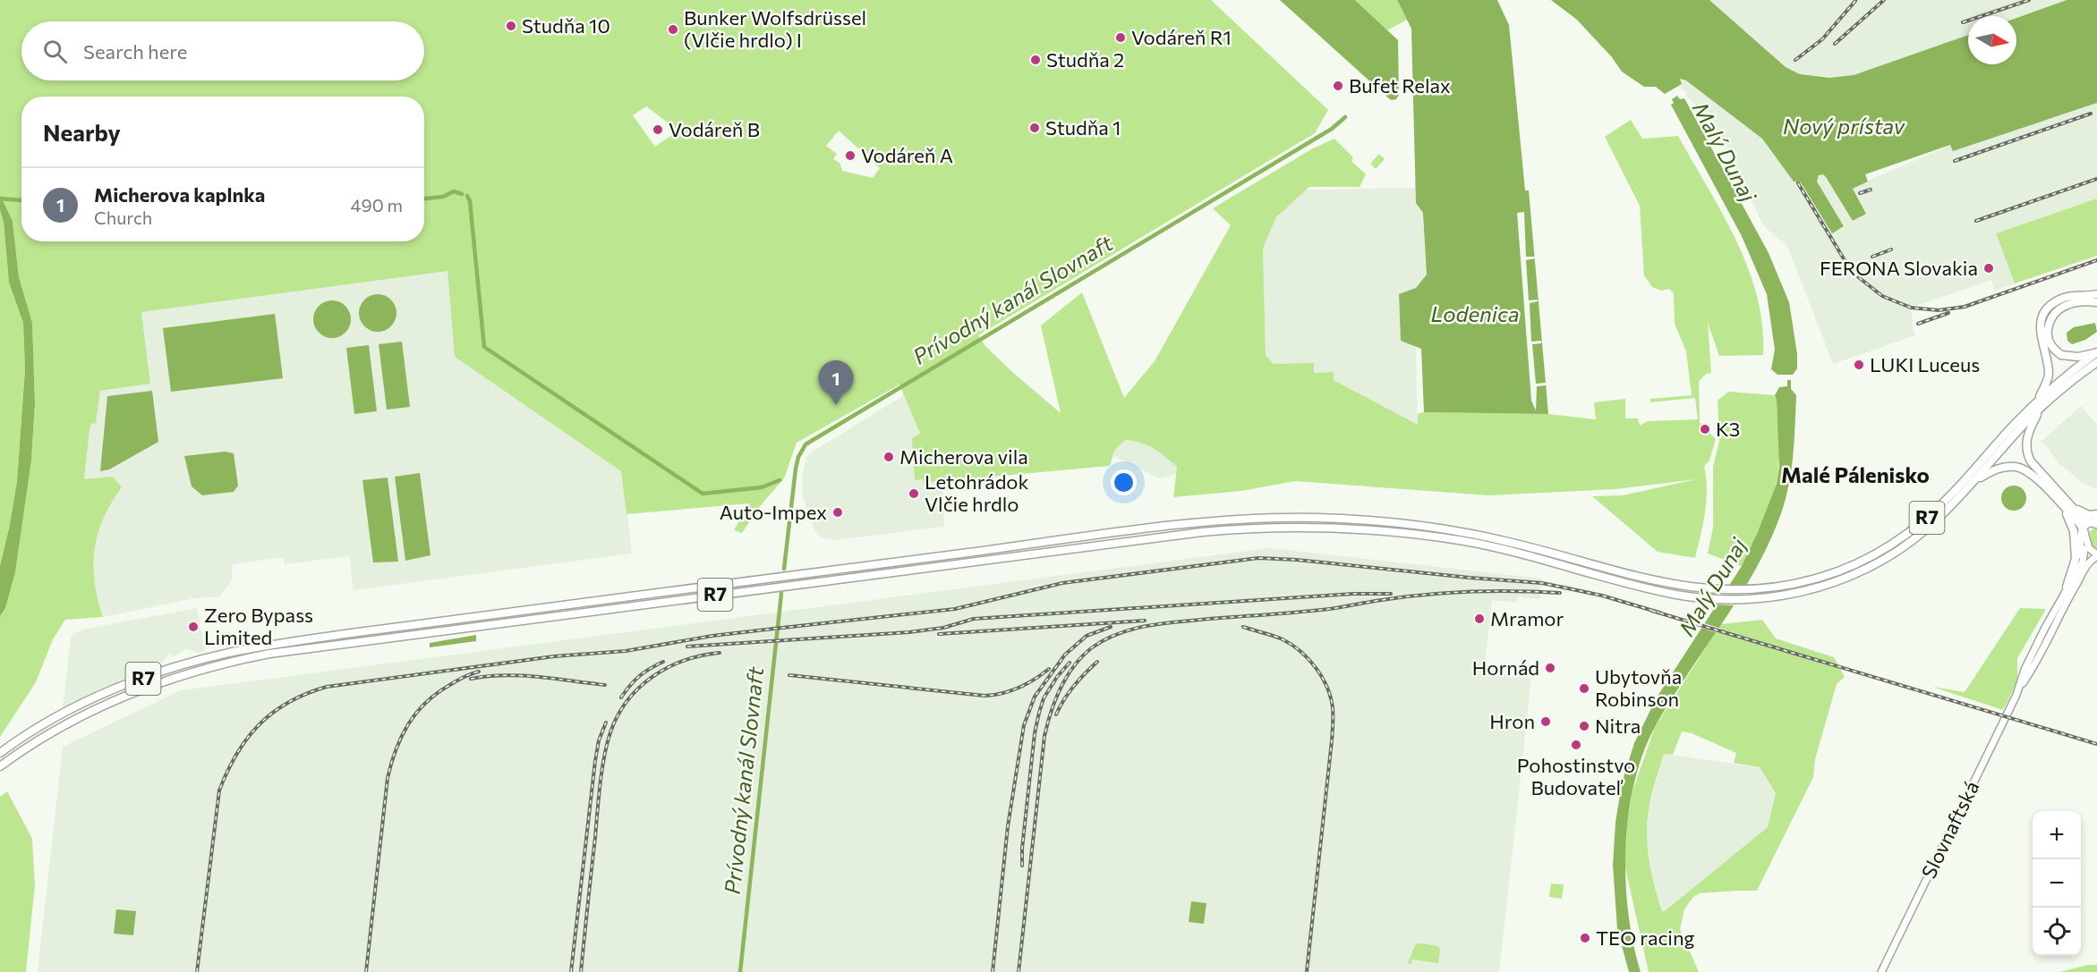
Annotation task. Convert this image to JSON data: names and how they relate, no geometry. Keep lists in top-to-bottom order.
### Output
{
  "streets": {
    "highway": ["R7"],
    "main road": ["Slovnaftská"]
  },
  "districts": ["Malé Pálenisko"],
  "water": [
    "Nový prístav",
    "Malý Dunaj",
    "Prívodný kanál Slovnaft",
    "Lodenica"
  ],
  "places": [
    "Studňa 10",
    "Bunker Wolfsdrüssel (Vlčie hrdlo) I",
    "Vodáreň R1",
    "Studňa 2",
    "Bufet Relax",
    "Studňa 1",
    "Vodáreň B",
    "Vodáreň A",
    "FERONA Slovakia",
    "LUKI Luceus",
    "K3",
    "Micherova vila",
    "Letohrádok Vlčie hrdlo",
    "Auto-Impex",
    "Mramor",
    "Zero Bypass Limited",
    "Hornád",
    "Ubytovňa Robinson",
    "Hron",
    "Nitra",
    "Pohostinstvo Budovateľ",
    "TEO racing"
  ],
  "north": "right",
  "page": {
    "search": "Search here",
    "heading": "Nearby",
    "list": [
      {
        "mark": "1",
        "name": "Micherova kaplnka",
        "note": "Church",
        "value": "490 m"
      }
    ],
    "pins": "1",
    "map_buttons": ["+", "−"]
  }
}
